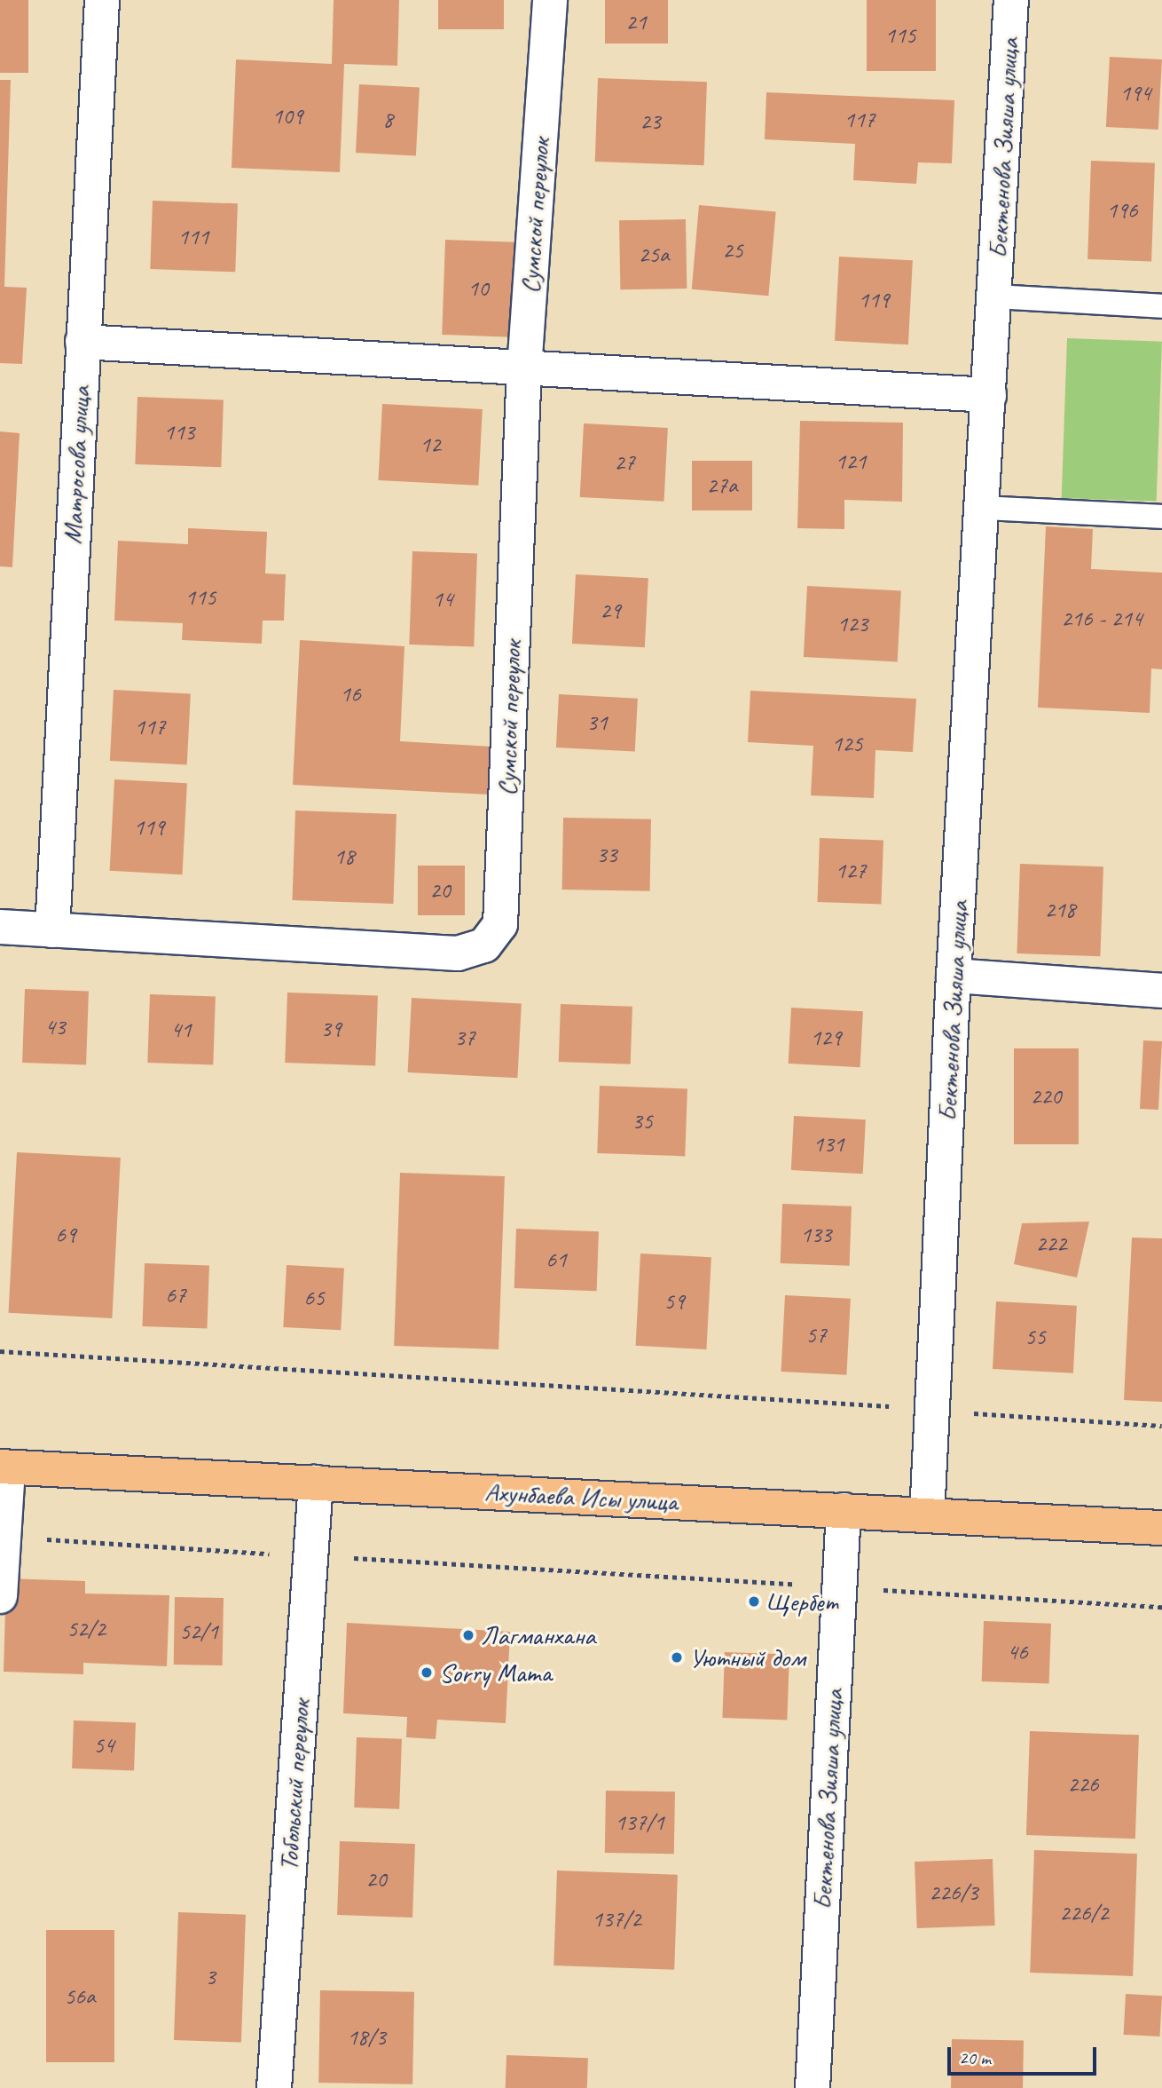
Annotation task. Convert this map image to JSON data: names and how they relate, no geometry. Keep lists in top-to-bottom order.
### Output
{
  "streets": {
    "main road": ["Ахунбаева Исы улица"],
    "street": [
      "Бектенова Зияша улица",
      "Сумской переулок",
      "Матросова улица",
      "Тобольский переулок"
    ]
  },
  "crossings": [
    ["Бектенова Зияша улица", "Ахунбаева Исы улица"],
    ["Сумской переулок", "Матросова улица"],
    ["Ахунбаева Исы улица", "Тобольский переулок"]
  ],
  "places": [
    "Щербет",
    "Лагманхана",
    "Уютный дом",
    "Sorry Mama"
  ],
  "house_numbers": [
    "21",
    "115",
    "194",
    "109",
    "8",
    "117",
    "23",
    "196",
    "111",
    "25",
    "25а",
    "10",
    "119",
    "113",
    "12",
    "121",
    "27",
    "27а",
    "115",
    "14",
    "29",
    "216 - 214",
    "123",
    "16",
    "31",
    "117",
    "125",
    "119",
    "33",
    "18",
    "127",
    "20",
    "218",
    "43",
    "39",
    "41",
    "37",
    "129",
    "220",
    "35",
    "131",
    "69",
    "133",
    "222",
    "61",
    "67",
    "65",
    "59",
    "57",
    "55",
    "52/2",
    "52/1",
    "46",
    "54",
    "226",
    "137/1",
    "20",
    "226/3",
    "226/2",
    "137/2",
    "3",
    "56а",
    "18/3"
  ],
  "scale_bar": "20 m"
}
